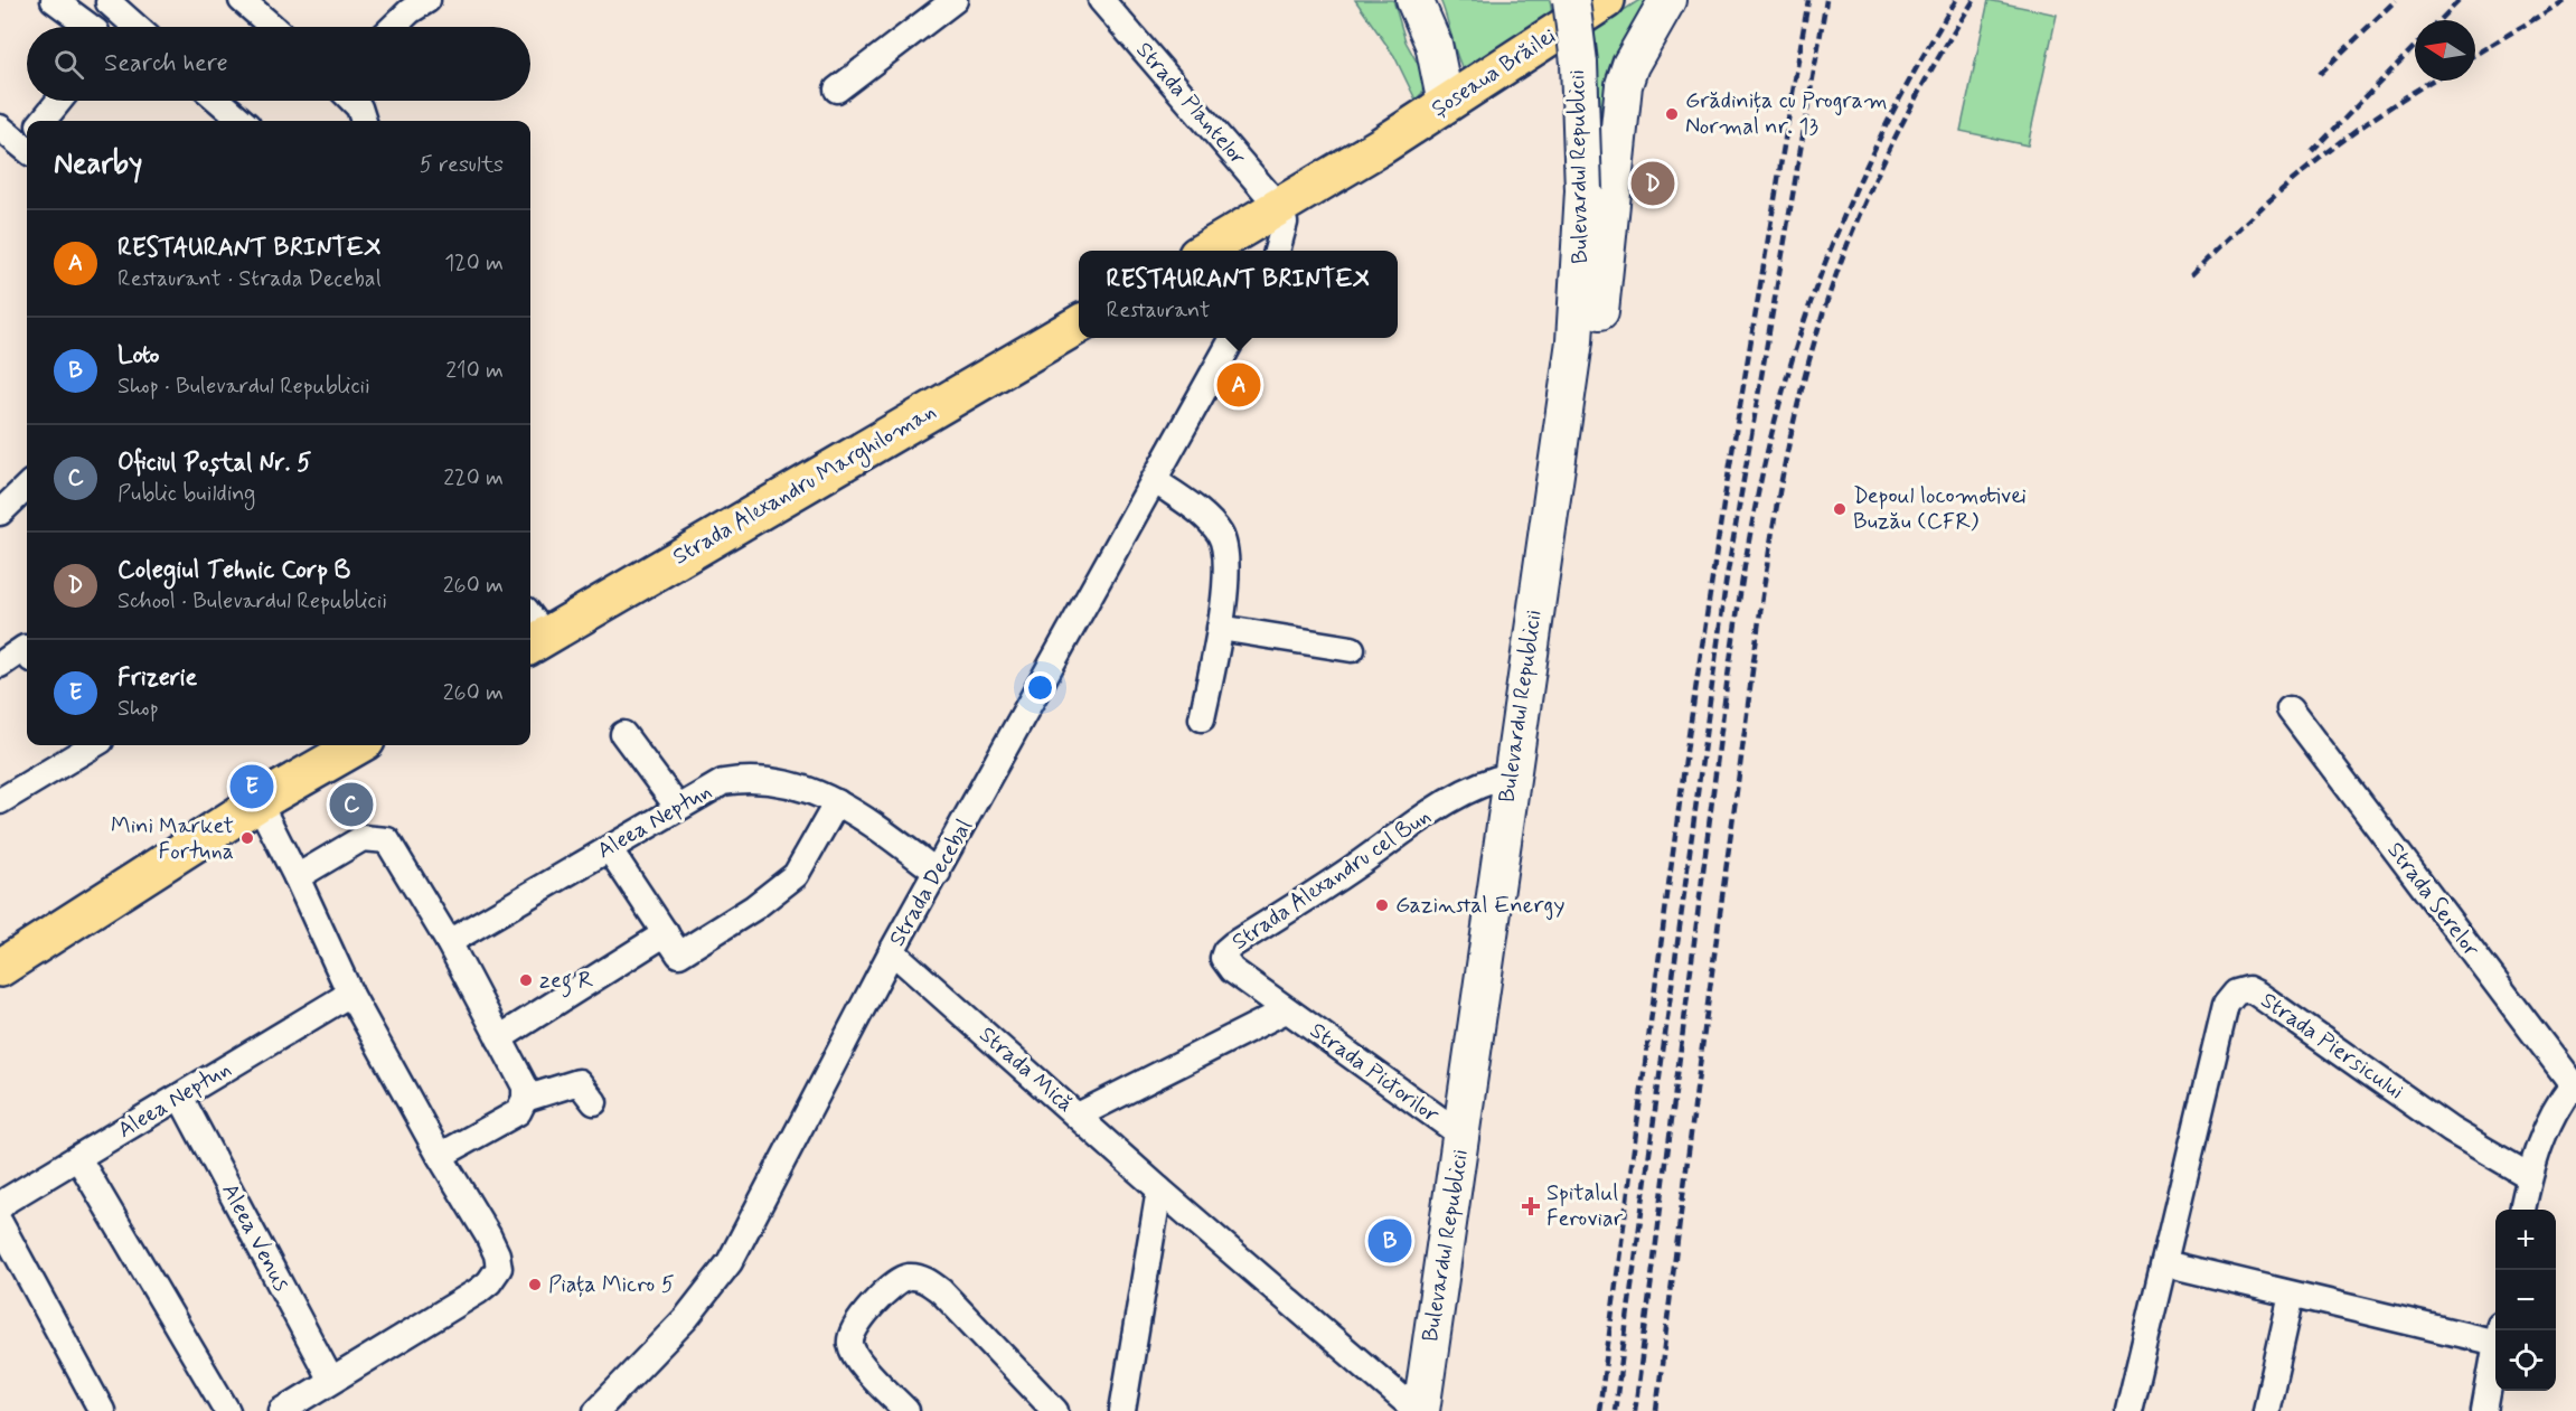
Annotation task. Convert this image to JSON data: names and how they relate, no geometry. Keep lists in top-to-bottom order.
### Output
{
  "streets": {
    "main road": ["Șoseaua Brăilei", "Bulevardul Republicii", "Strada Alexandru Marghiloman"],
    "street": [
      "Strada Plantelor",
      "Aleea Neptun",
      "Strada Alexandru cel Bun",
      "Strada Decebal",
      "Strada Serelor",
      "Strada Piersicului",
      "Strada Mică",
      "Strada Pictorilor",
      "Aleea Venus"
    ]
  },
  "crossings": [
    ["Șoseaua Brăilei", "Strada Plantelor"],
    ["Bulevardul Republicii", "Strada Alexandru cel Bun"],
    ["Bulevardul Republicii", "Strada Mică"],
    ["Bulevardul Republicii", "Strada Pictorilor"],
    ["Aleea Neptun", "Strada Decebal"],
    ["Aleea Neptun", "Aleea Venus"],
    ["Strada Alexandru cel Bun", "Strada Pictorilor"],
    ["Strada Decebal", "Strada Mică"]
  ],
  "places": {
    "other": [
      "Grădinița cu Program Normal nr. 13",
      "Depoul locomotivei Buzău (CFR)",
      "Mini Market Fortuna",
      "Gazinstal Energy",
      "zeg R",
      "Piața Micro 5"
    ],
    "health": ["Spitalul Feroviar"]
  },
  "north": "left",
  "page": {
    "search": "Search here",
    "heading": ["Nearby", "5 results"],
    "pins": [
      "D",
      "A",
      "E",
      "C",
      "B"
    ],
    "list": [
      {
        "mark": "A",
        "name": "RESTAURANT BRINTEX",
        "note": "Restaurant · Strada Decebal",
        "value": "120 m"
      },
      {
        "mark": "B",
        "name": "Loto",
        "note": "Shop · Bulevardul Republicii",
        "value": "210 m"
      },
      {
        "mark": "C",
        "name": "Oficiul Poștal Nr. 5",
        "note": "Public building",
        "value": "220 m"
      },
      {
        "mark": "D",
        "name": "Colegiul Tehnic Corp B",
        "note": "School · Bulevardul Republicii",
        "value": "260 m"
      },
      {
        "mark": "E",
        "name": "Frizerie",
        "note": "Shop",
        "value": "260 m"
      }
    ],
    "popup": ["RESTAURANT BRINTEX", "Restaurant"],
    "map_buttons": ["+", "−"]
  }
}
